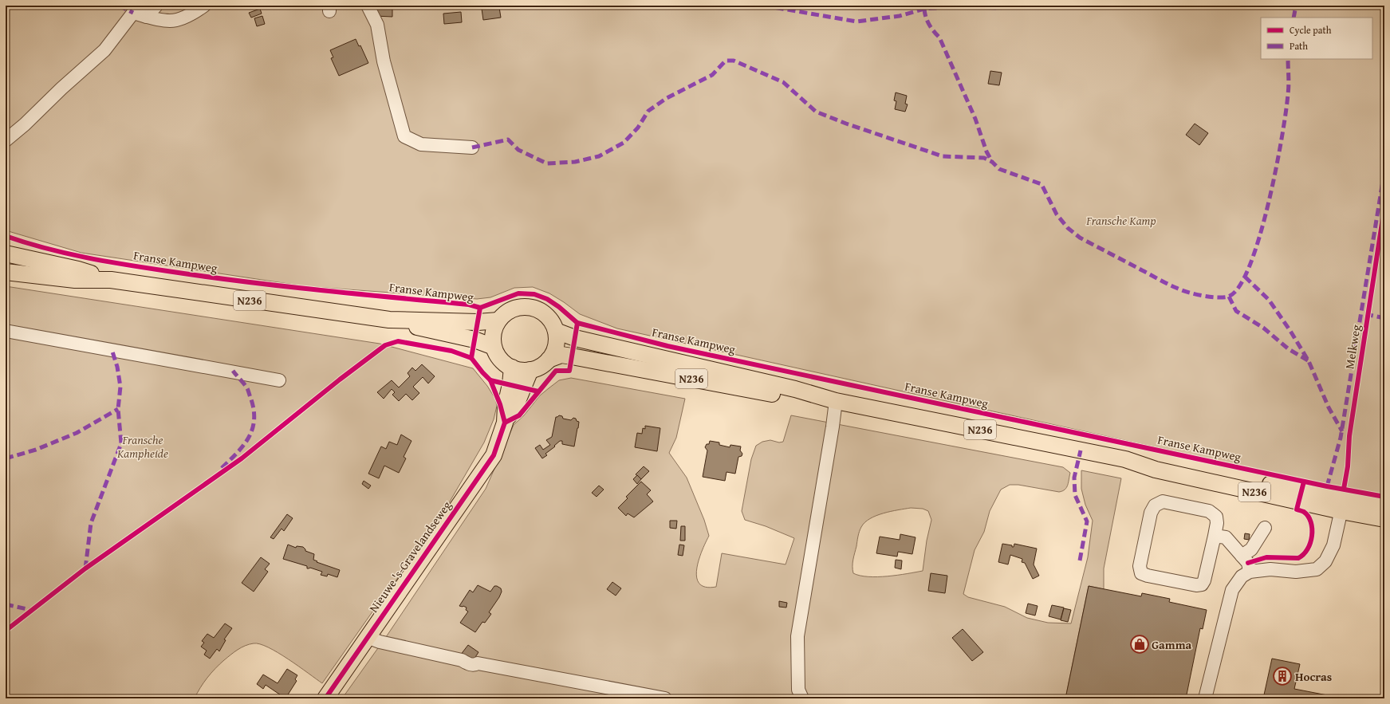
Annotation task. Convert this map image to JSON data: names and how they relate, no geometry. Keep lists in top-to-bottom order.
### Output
{
  "streets": {
    "main road": ["Franse Kampweg", "N236", "Nieuwe 's-Gravelandseweg"],
    "cycle path": ["Melkweg"]
  },
  "crossings": [
    ["Franse Kampweg", "N236"],
    ["Franse Kampweg", "Nieuwe 's-Gravelandseweg"],
    ["N236", "Nieuwe 's-Gravelandseweg"]
  ],
  "parks": ["Fransche Kamp", "Fransche Kampheide"],
  "places": {
    "shop": ["Gamma"],
    "building": ["Hocras"]
  },
  "legend": ["Cycle path", "Path"]
}
